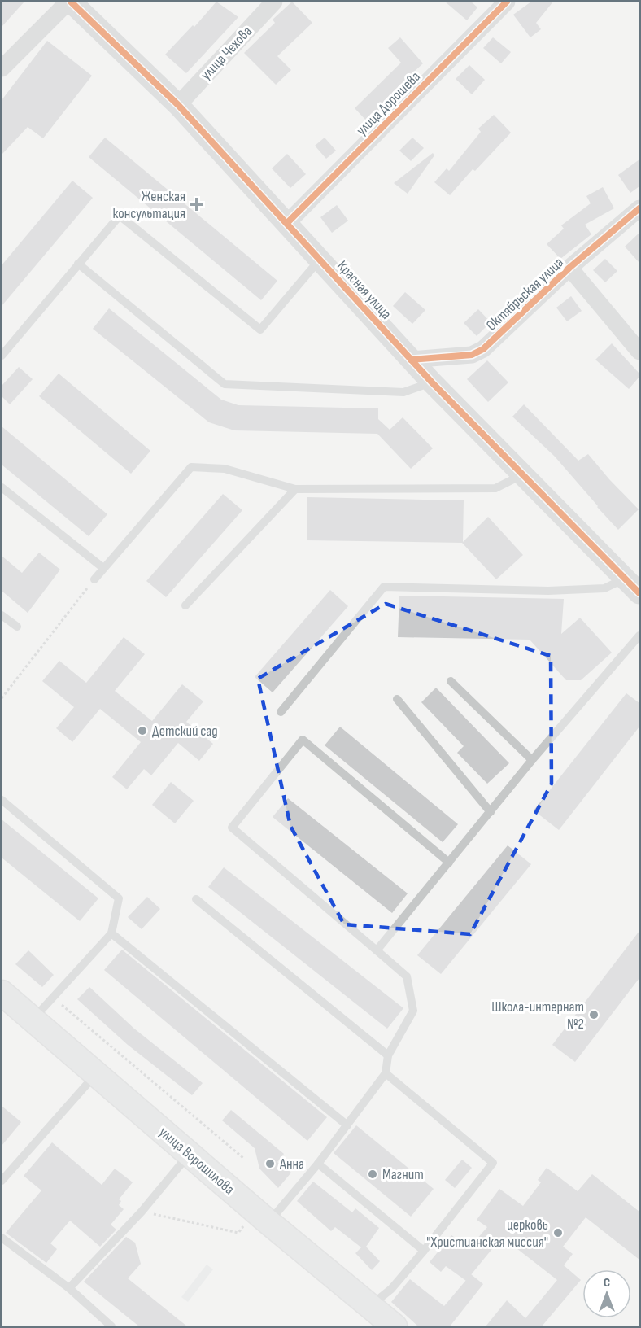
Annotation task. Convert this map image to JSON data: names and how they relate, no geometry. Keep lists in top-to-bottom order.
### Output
{
  "streets": {
    "main road": ["улица Ворошилова"],
    "street": [
      "улица Чехова",
      "улица Дорошева",
      "Красная улица",
      "Октябрьская улица"
    ]
  },
  "crossings": [
    ["улица Чехова", "Красная улица"],
    ["улица Дорошева", "Красная улица"],
    ["Красная улица", "Октябрьская улица"]
  ],
  "places": {
    "health": ["Женская консультация"],
    "other": [
      "Детский сад",
      "Школа-интернат №2",
      "Анна",
      "Магнит",
      "церковь \"Христианская миссия\""
    ]
  },
  "north": "top"
}
